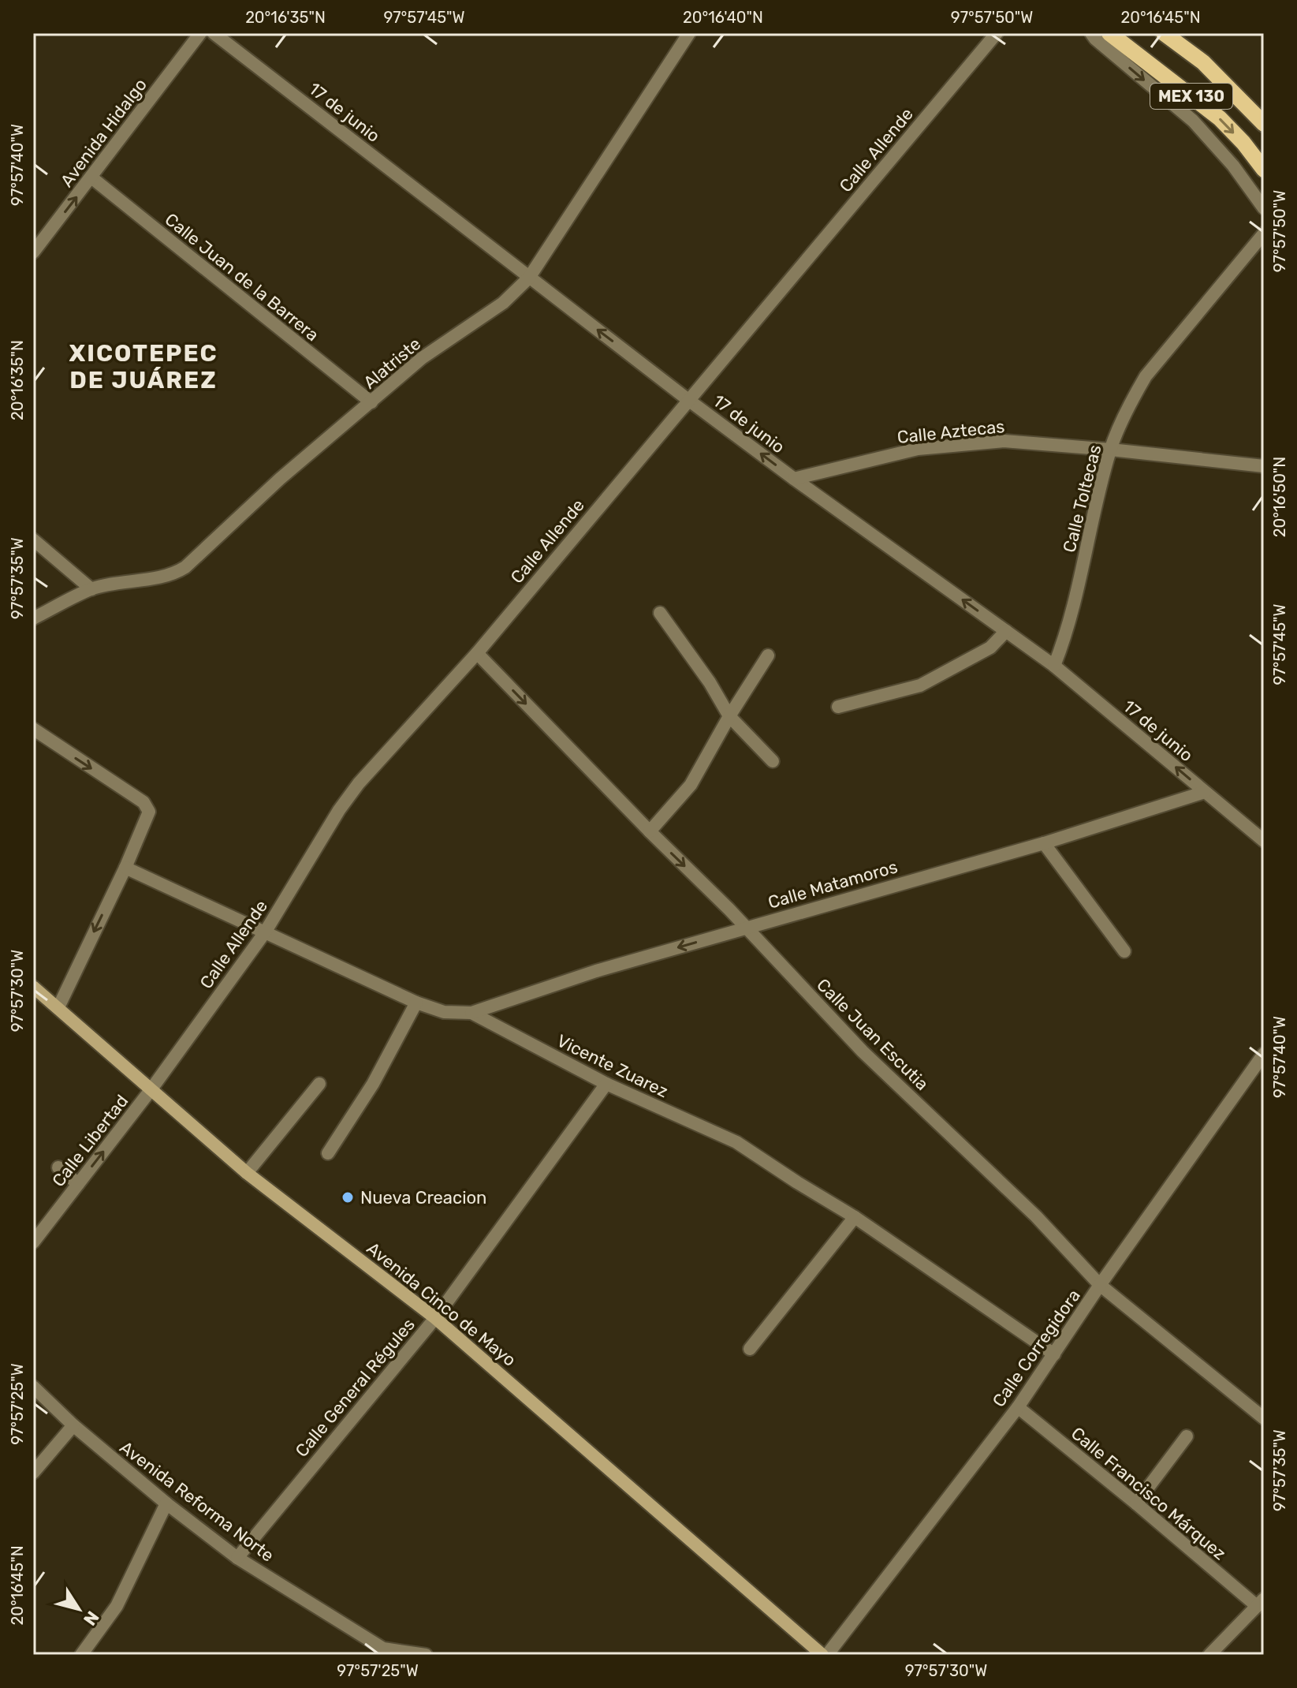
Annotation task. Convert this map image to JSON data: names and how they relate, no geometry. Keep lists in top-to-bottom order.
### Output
{
  "streets": {
    "main road": ["MEX 130"],
    "street": [
      "17 de junio",
      "Avenida Hidalgo",
      "Calle Allende",
      "Calle Juan de la Barrera",
      "Alatriste",
      "Calle Aztecas",
      "Calle Toltecas",
      "Calle Matamoros",
      "Calle Juan Escutia",
      "Vicente Zuarez",
      "Calle Libertad",
      "Avenida Cinco de Mayo",
      "Calle Corregidora",
      "Calle General Régules",
      "Calle Francisco Márquez",
      "Avenida Reforma Norte"
    ]
  },
  "crossings": [
    ["17 de junio", "Calle Allende"],
    ["17 de junio", "Alatriste"],
    ["17 de junio", "Calle Aztecas"],
    ["17 de junio", "Calle Toltecas"],
    ["17 de junio", "Calle Matamoros"],
    ["Avenida Hidalgo", "Calle Juan de la Barrera"],
    ["Calle Allende", "Calle Juan Escutia"],
    ["Calle Allende", "Vicente Zuarez"],
    ["Calle Allende", "Calle Libertad"],
    ["Calle Allende", "Avenida Cinco de Mayo"],
    ["Calle Juan de la Barrera", "Alatriste"],
    ["Calle Aztecas", "Calle Toltecas"],
    ["Calle Matamoros", "Calle Juan Escutia"],
    ["Calle Matamoros", "Vicente Zuarez"],
    ["Calle Juan Escutia", "Calle Corregidora"],
    ["Vicente Zuarez", "Calle Corregidora"],
    ["Vicente Zuarez", "Calle General Régules"],
    ["Calle Libertad", "Avenida Cinco de Mayo"],
    ["Avenida Cinco de Mayo", "Calle General Régules"],
    ["Calle Corregidora", "Calle Francisco Márquez"],
    ["Calle General Régules", "Avenida Reforma Norte"]
  ],
  "one_way": ["17 de junio", "Calle Matamoros", "Calle Libertad"],
  "districts": ["XICOTEPEC DE JUÁREZ"],
  "places": ["Nueva Creacion"],
  "north": "bottom right",
  "coordinates": [
    "20°16'35\"N",
    "97°57'45\"W",
    "20°16'40\"N",
    "97°57'50\"W",
    "20°16'45\"N",
    "97°57'40\"W",
    "20°16'50\"N",
    "97°57'35\"W",
    "97°57'30\"W",
    "97°57'25\"W"
  ]
}
